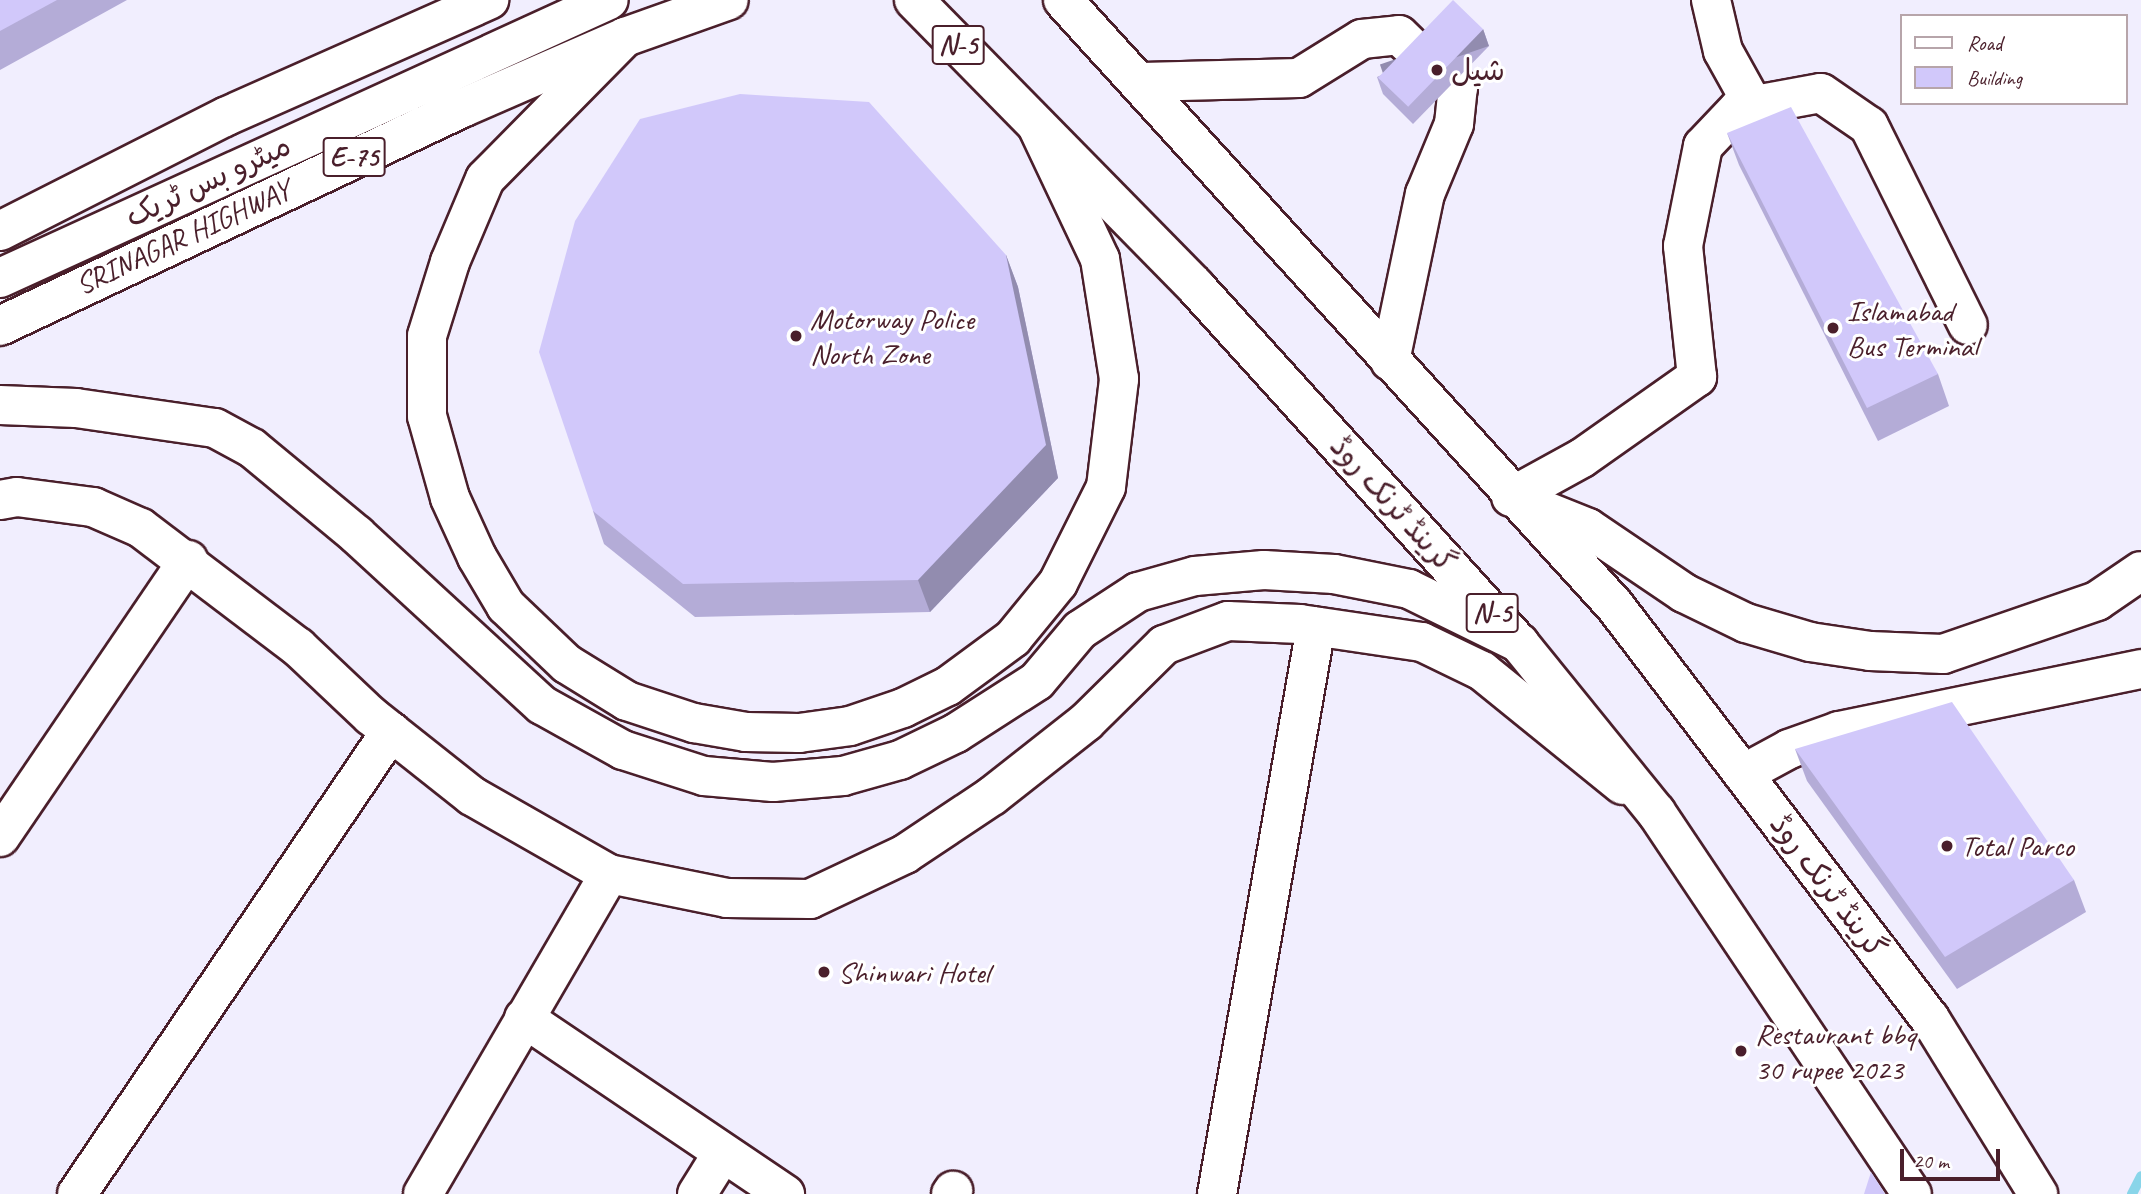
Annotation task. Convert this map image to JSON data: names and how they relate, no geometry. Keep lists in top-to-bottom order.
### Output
{
  "streets": {
    "main road": [
      "N-5",
      "E-75",
      "میٹرو بس ٹریک",
      "SRINAGAR HIGHWAY",
      "گرینڈ ٹرنک روڈ"
    ]
  },
  "places": [
    "شیل",
    "Islamabad Bus Terminal",
    "Motorway Police North Zone",
    "Total Parco",
    "Shinwari Hotel",
    "Restaurant bbq 30 rupee 2023"
  ],
  "legend": ["Road", "Building"],
  "scale_bar": "20 m"
}
